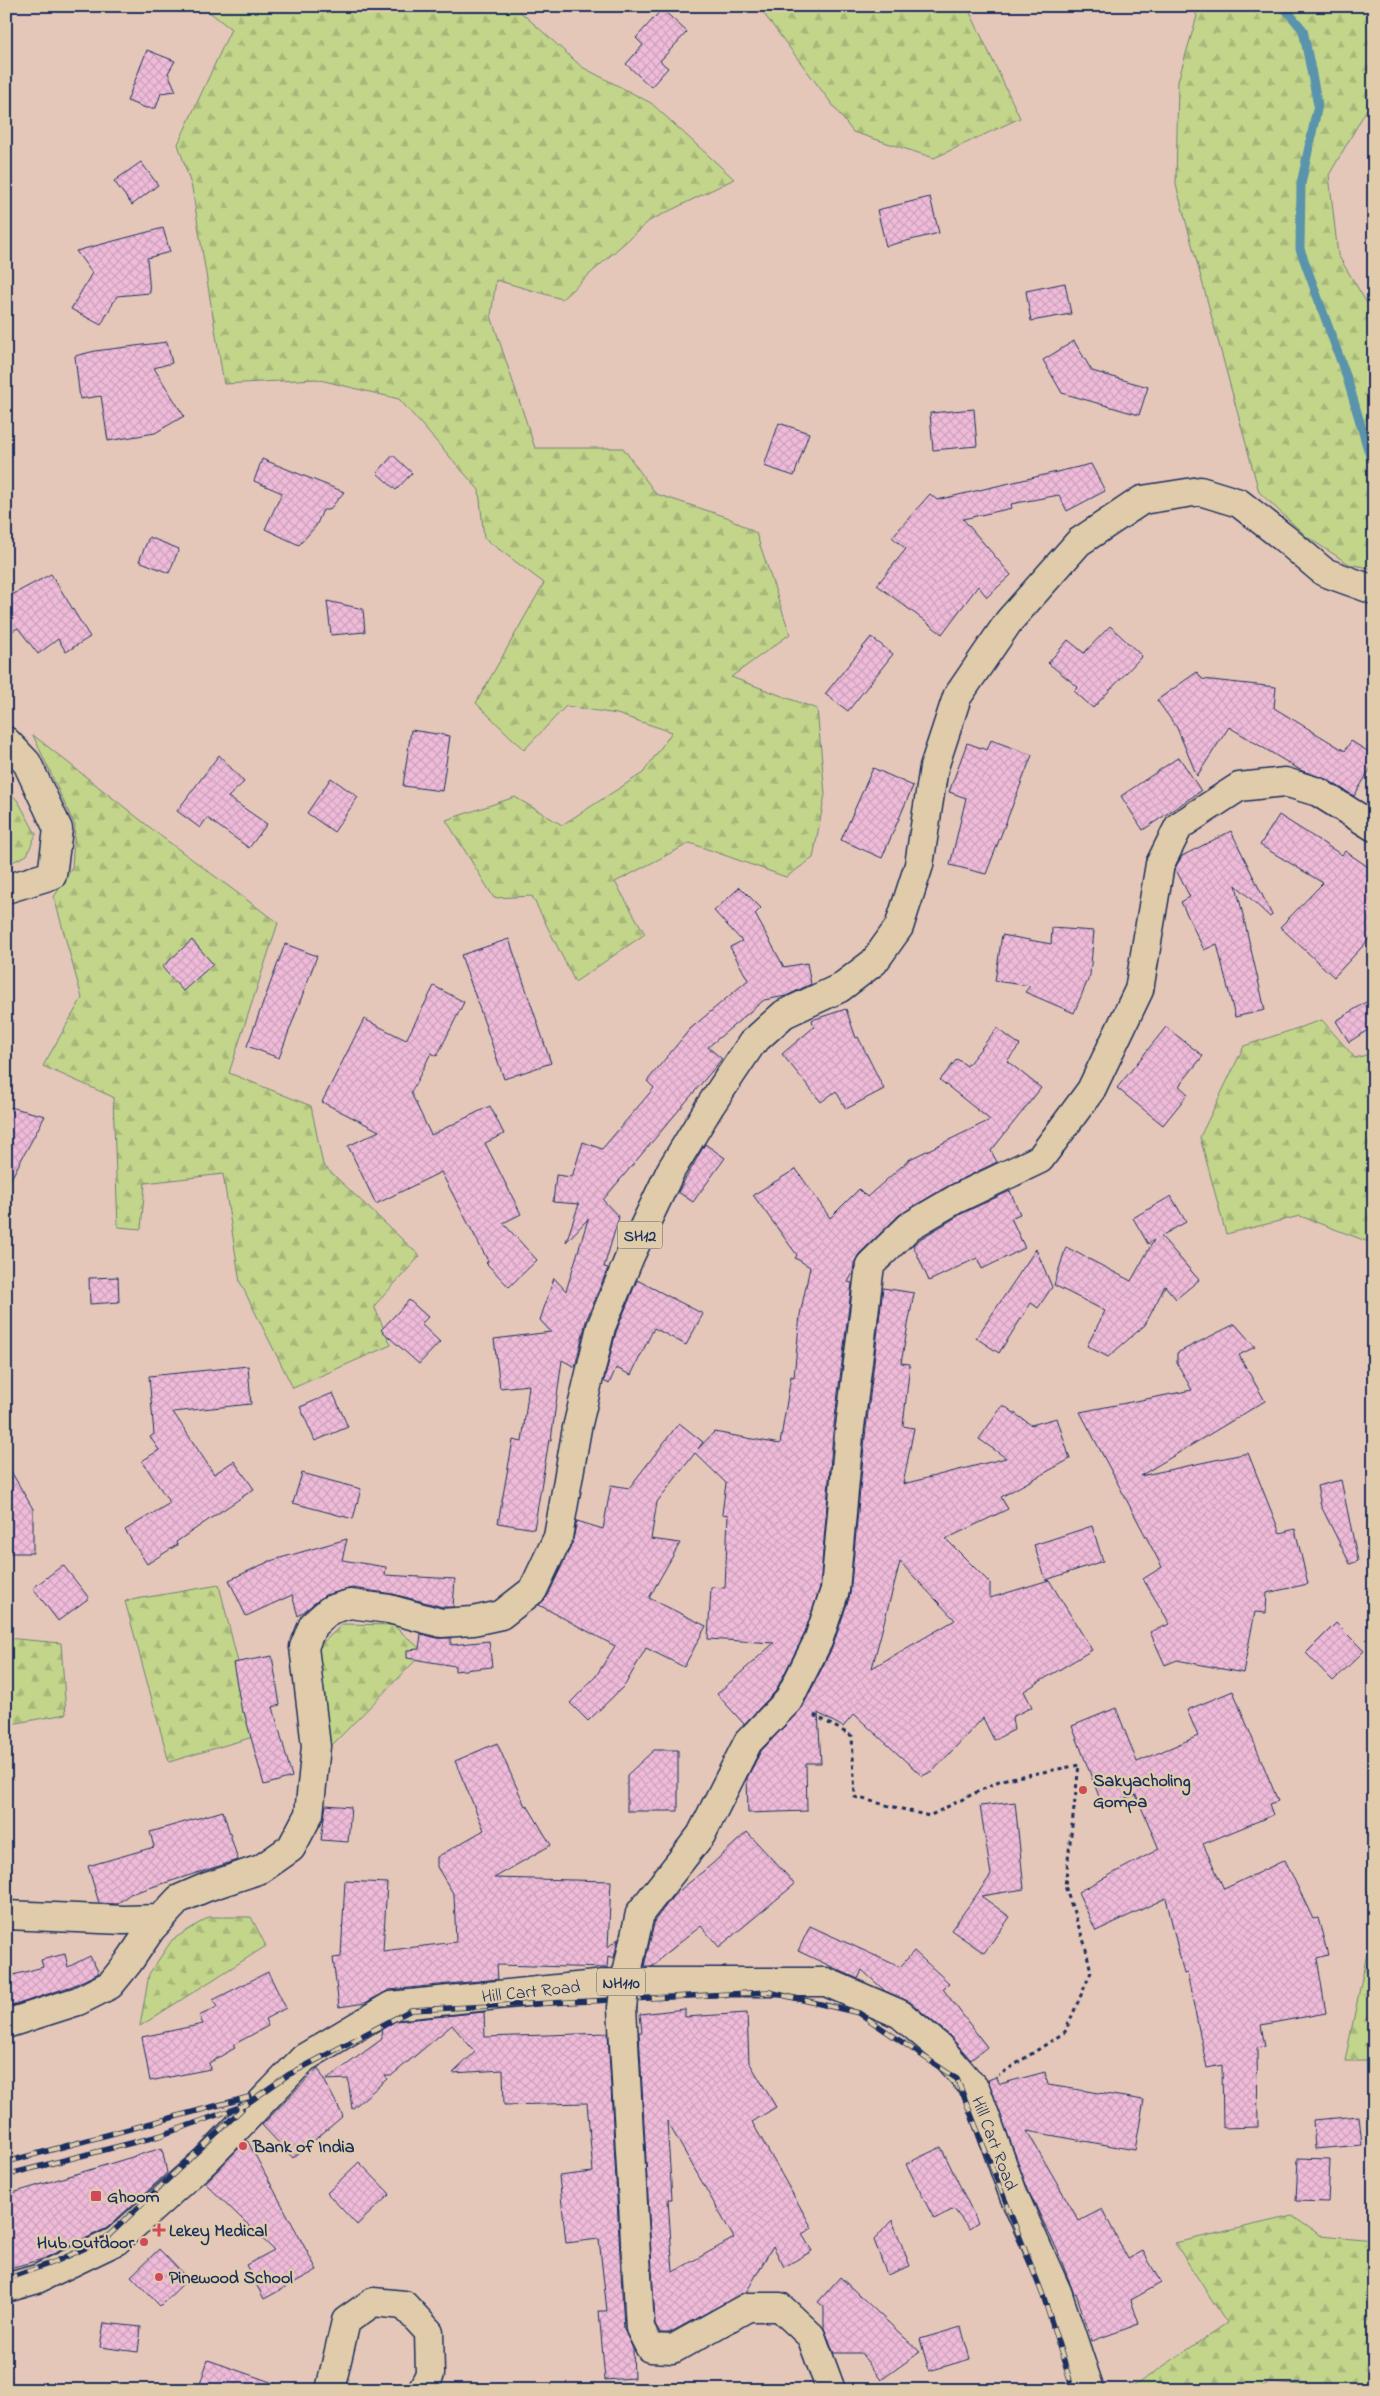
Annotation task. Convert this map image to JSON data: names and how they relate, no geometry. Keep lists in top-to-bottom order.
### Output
{
  "streets": {
    "main road": ["SH12", "NH110", "Hill Cart Road"]
  },
  "places": {
    "other": [
      "Sakyacholing Gompa",
      "Bank of India",
      "Hub Outdoor",
      "Pinewood School"
    ],
    "transit": ["Ghoom"],
    "health": ["Lekey Medical"]
  }
}
